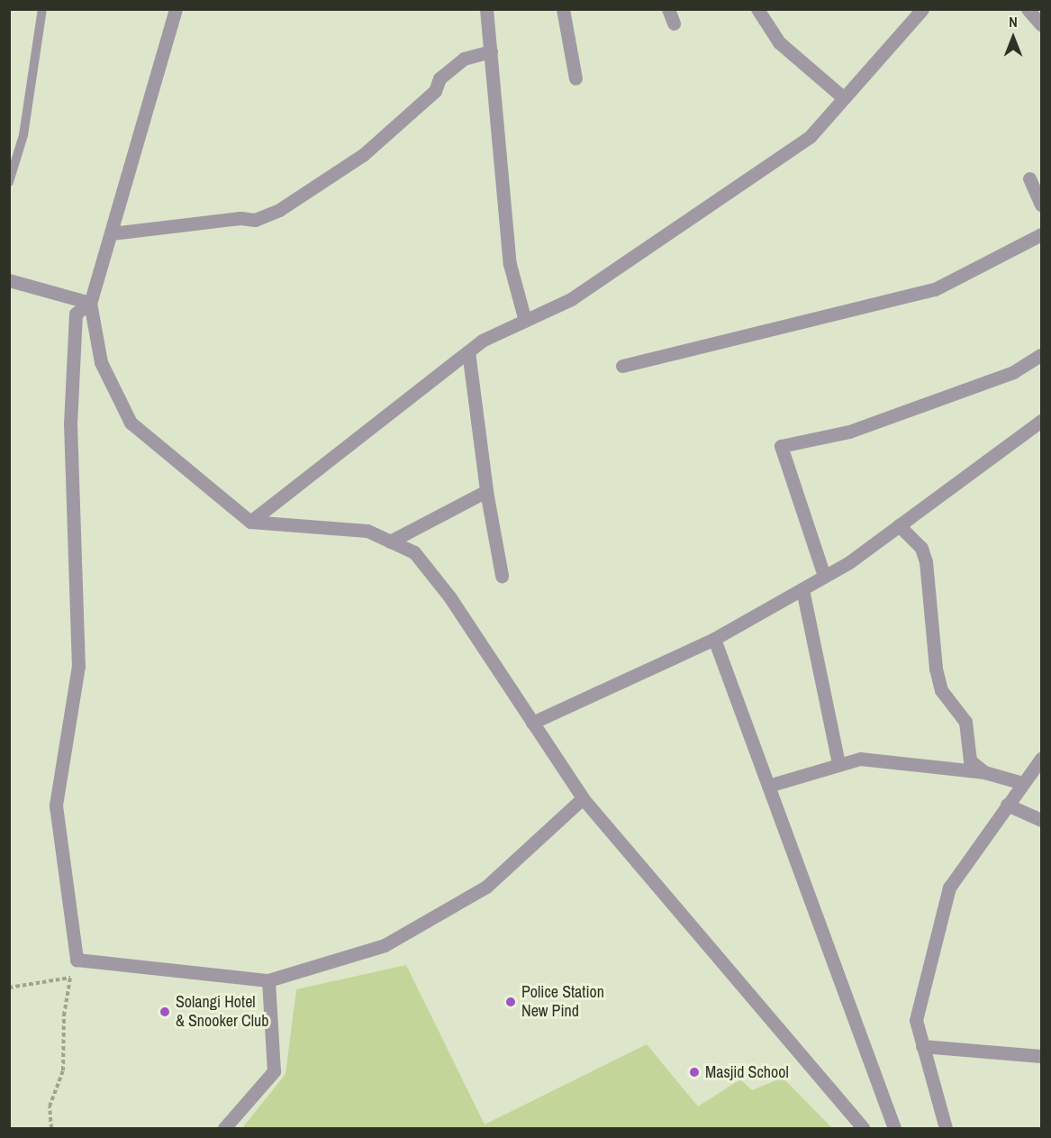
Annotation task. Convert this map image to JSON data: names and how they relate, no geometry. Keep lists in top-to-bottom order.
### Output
{
  "places": ["Police Station New Pind", "Solangi Hotel & Snooker Club", "Masjid School"],
  "north": "top"
}
